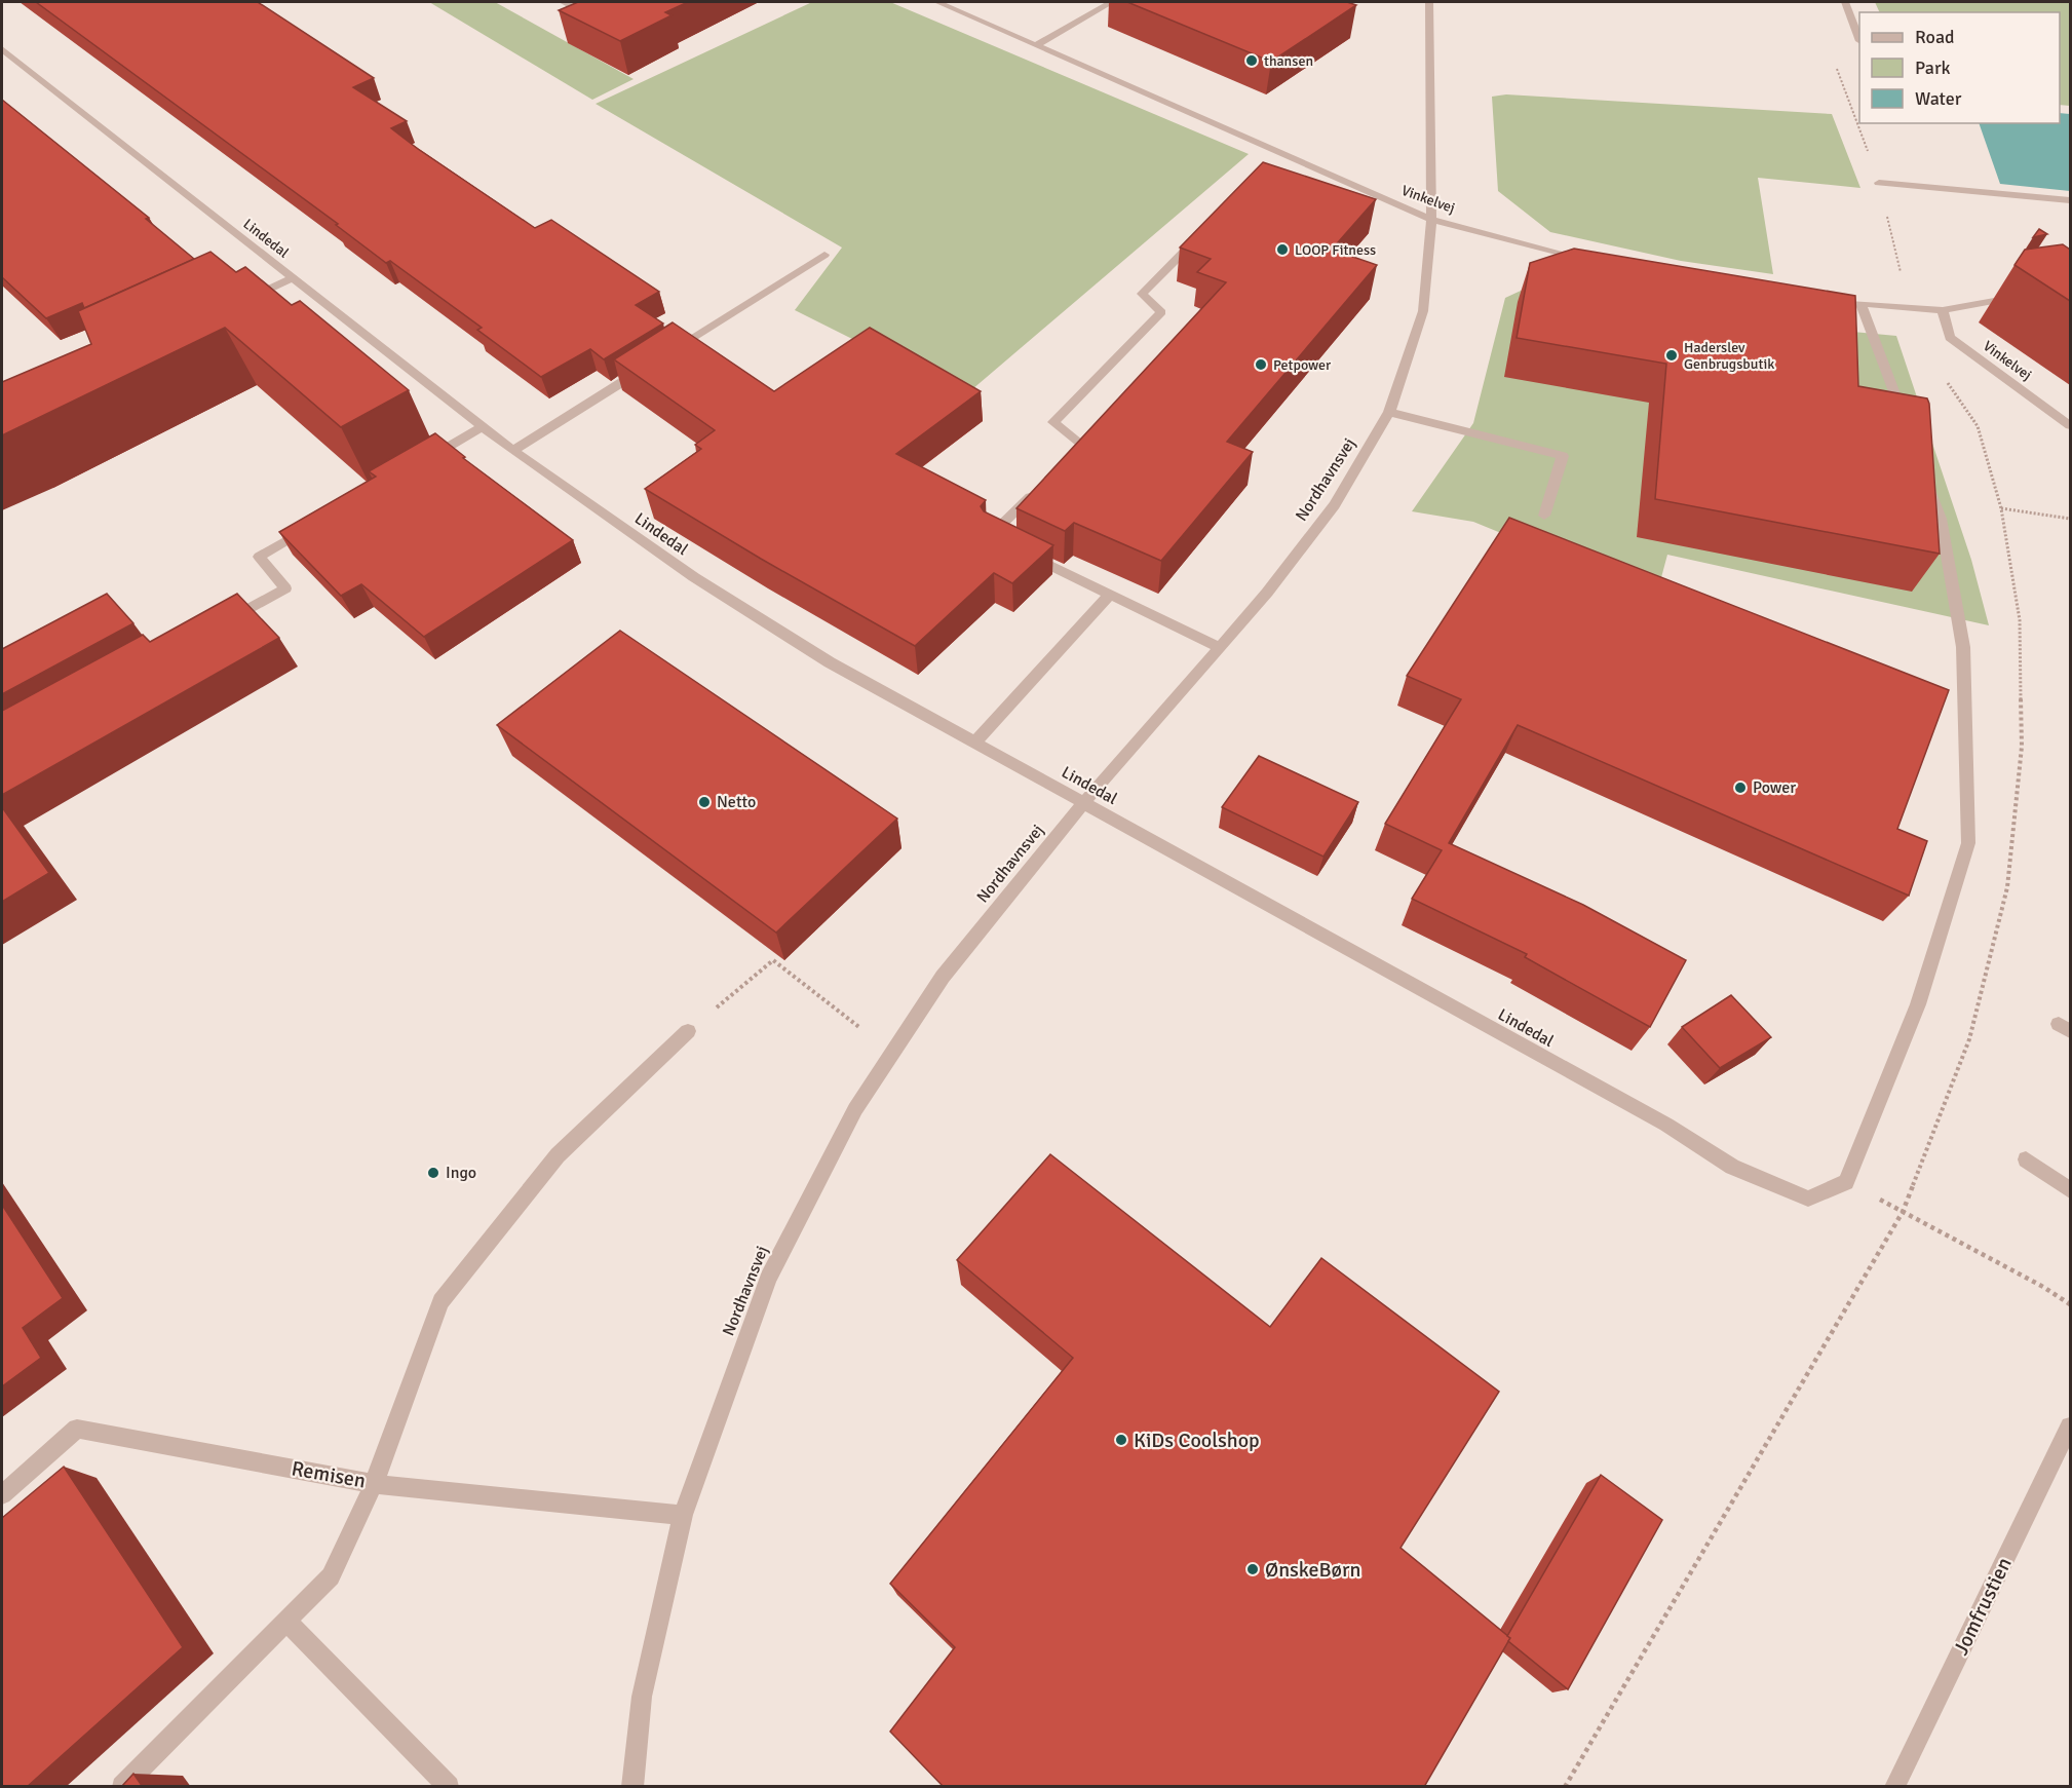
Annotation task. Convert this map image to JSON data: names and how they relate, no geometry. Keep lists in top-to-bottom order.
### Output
{
  "streets": {
    "street": [
      "Vinkelvej",
      "Lindedal",
      "Nordhavnsvej",
      "Remisen",
      "Jomfrustien"
    ]
  },
  "crossings": [
    ["Vinkelvej", "Nordhavnsvej"],
    ["Lindedal", "Nordhavnsvej"],
    ["Nordhavnsvej", "Remisen"]
  ],
  "places": [
    "thansen",
    "LOOP Fitness",
    "Haderslev Genbrugsbutik",
    "Petpower",
    "Power",
    "Netto",
    "Ingo",
    "KiDs Coolshop",
    "ØnskeBørn"
  ],
  "legend": ["Road", "Park", "Water"]
}
